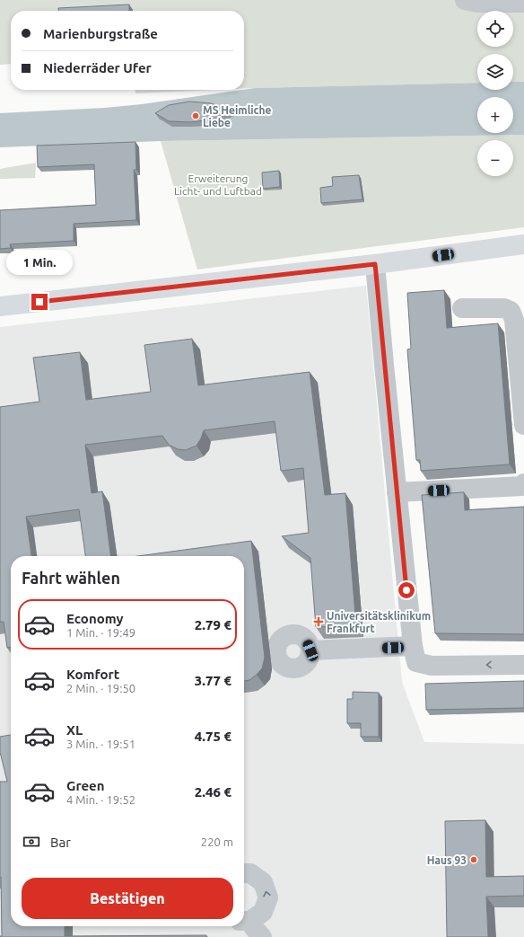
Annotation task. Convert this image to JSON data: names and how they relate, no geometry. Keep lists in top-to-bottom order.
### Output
{
  "parks": ["Erweiterung Licht- und Luftbad"],
  "places": {
    "other": ["MS Heimliche Liebe", "Haus 93"],
    "health": ["Universitätsklinikum Frankfurt"]
  },
  "page": {
    "map_buttons": ["+", "−"],
    "banner": ["Marienburgstraße", "Niederräder Ufer"],
    "bubble": "1 Min.",
    "heading": "Fahrt wählen",
    "list": [
      {
        "name": "Economy",
        "note": "1 Min. · 19:49",
        "value": "2.79 €"
      },
      {
        "name": "Komfort",
        "note": "2 Min. · 19:50",
        "value": "3.77 €"
      },
      {
        "name": "XL",
        "note": "3 Min. · 19:51",
        "value": "4.75 €"
      },
      {
        "name": "Green",
        "note": "4 Min. · 19:52",
        "value": "2.46 €"
      }
    ],
    "pay": ["Bar", "220 m"],
    "buttons": "Bestätigen"
  }
}
